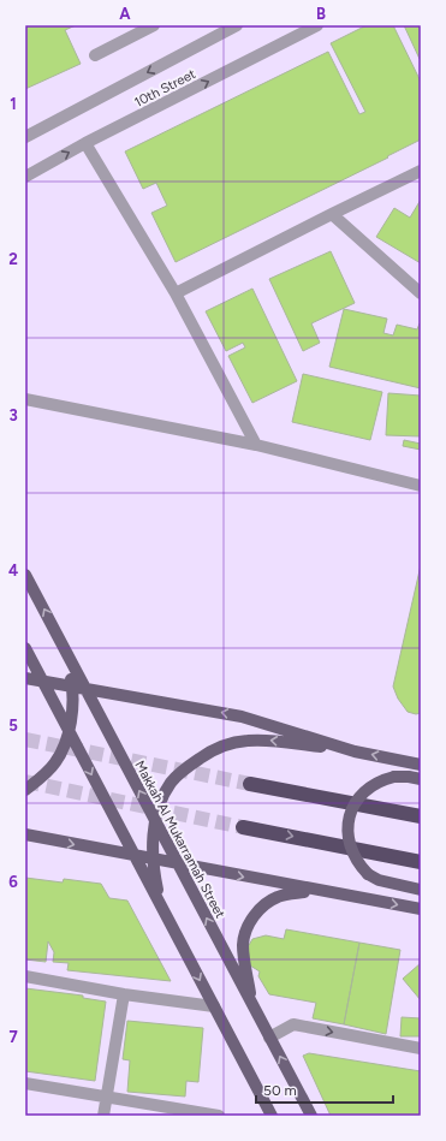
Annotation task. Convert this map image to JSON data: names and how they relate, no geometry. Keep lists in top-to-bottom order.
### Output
{
  "streets": {
    "main road": ["Makkah Al Mukarramah Street"],
    "street": ["10th Street"]
  },
  "scale_bar": "50 m",
  "grid": {
    "columns": ["A", "B"],
    "rows": [
      "1",
      "2",
      "3",
      "4",
      "5",
      "6",
      "7"
    ]
  }
}
